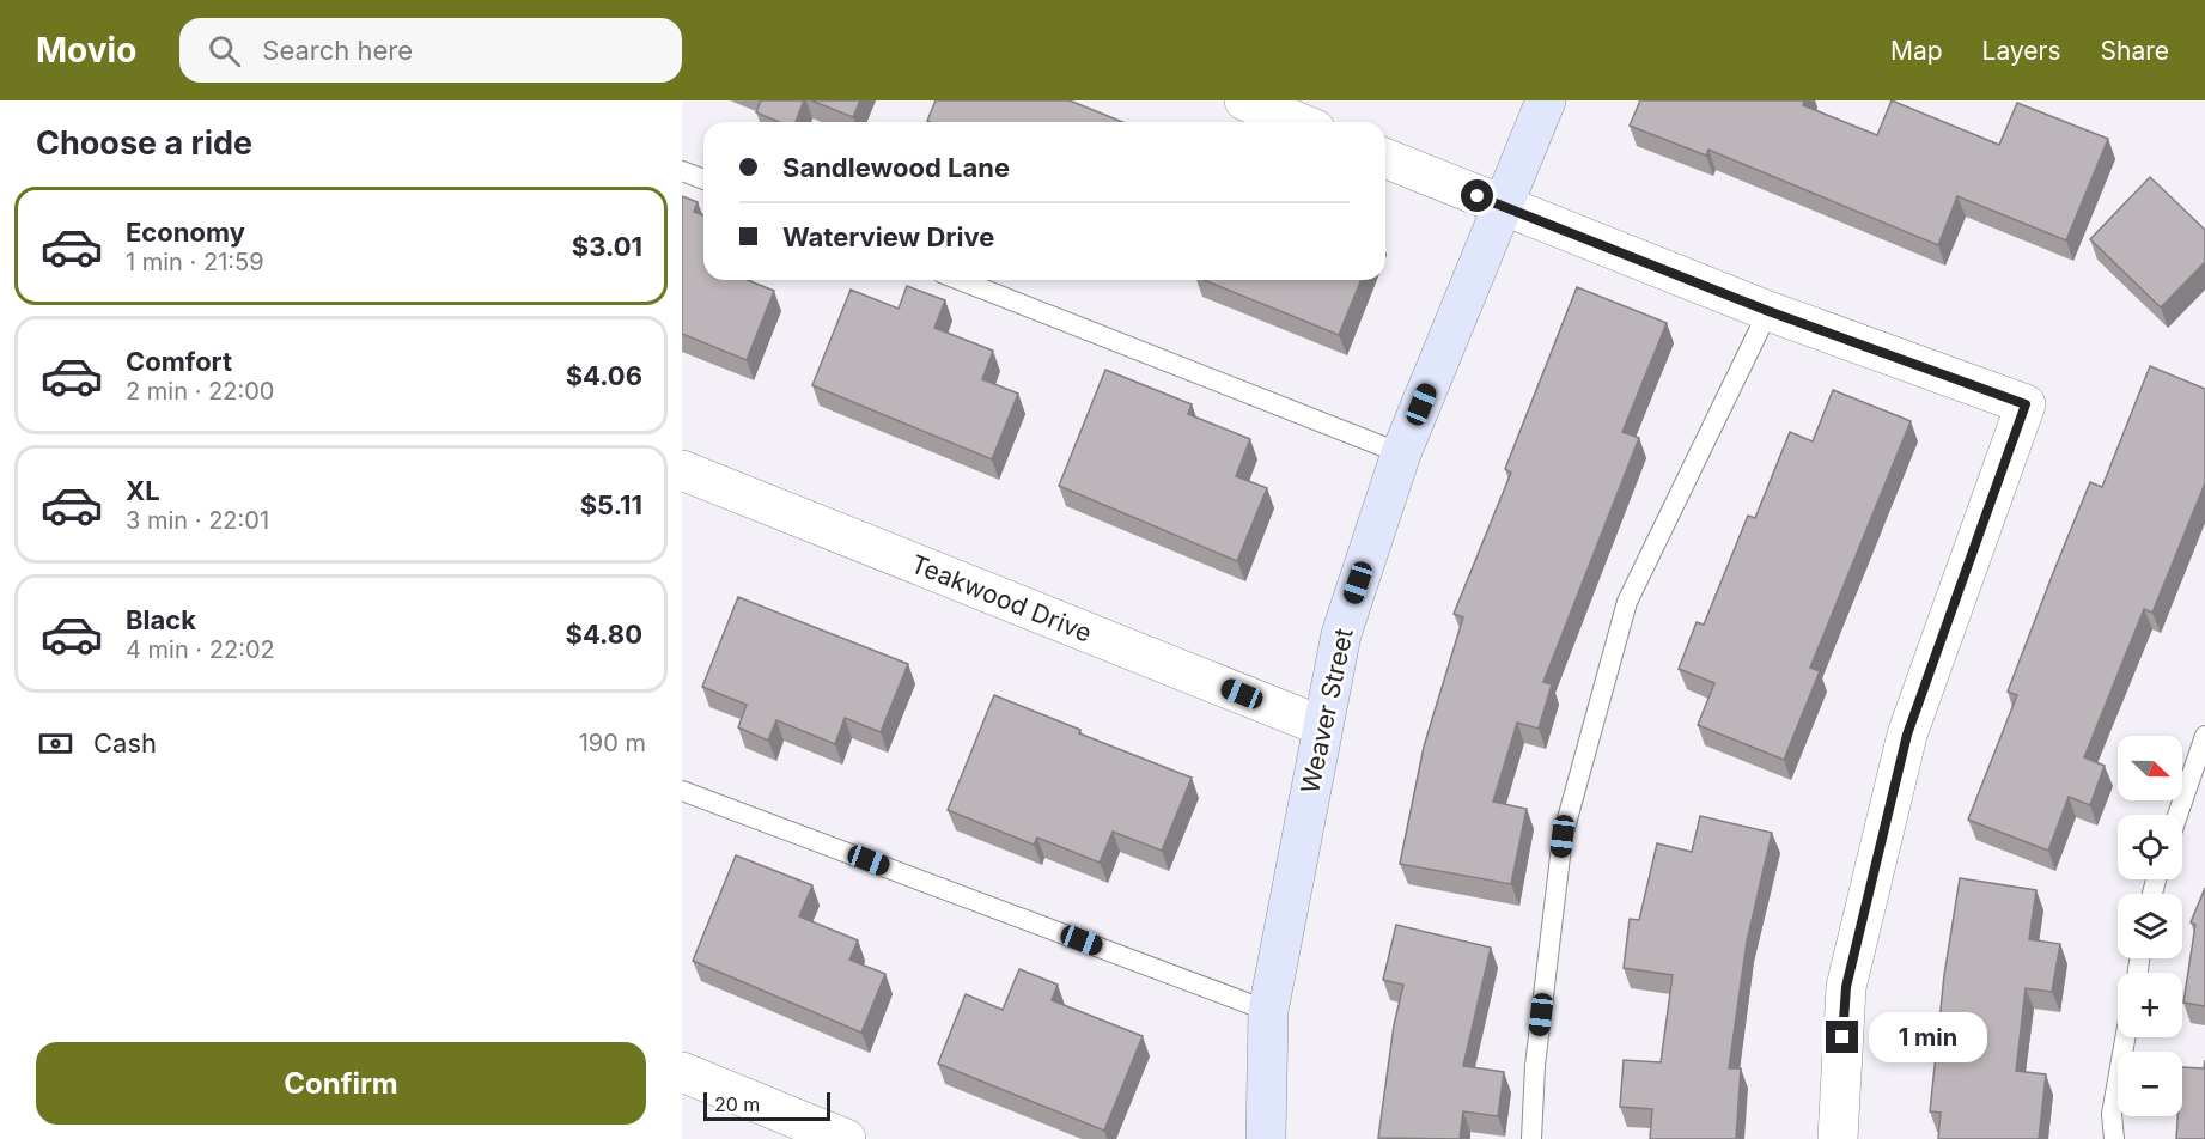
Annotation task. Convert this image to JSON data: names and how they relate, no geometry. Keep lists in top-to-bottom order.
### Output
{
  "streets": {
    "street": ["Teakwood Drive", "Weaver Street"]
  },
  "crossings": [
    ["Teakwood Drive", "Weaver Street"]
  ],
  "scale_bar": "20 m",
  "north": "right",
  "page": {
    "header": "Movio",
    "search": "Search here",
    "nav": ["Map", "Layers", "Share"],
    "heading": "Choose a ride",
    "banner": ["Sandlewood Lane", "Waterview Drive"],
    "list": [
      {
        "name": "Economy",
        "note": "1 min · 21:59",
        "value": "$3.01"
      },
      {
        "name": "Comfort",
        "note": "2 min · 22:00",
        "value": "$4.06"
      },
      {
        "name": "XL",
        "note": "3 min · 22:01",
        "value": "$5.11"
      },
      {
        "name": "Black",
        "note": "4 min · 22:02",
        "value": "$4.80"
      }
    ],
    "pay": ["Cash", "190 m"],
    "map_buttons": ["+", "−"],
    "bubble": "1 min",
    "buttons": "Confirm",
    "scale": "20 m"
  }
}
